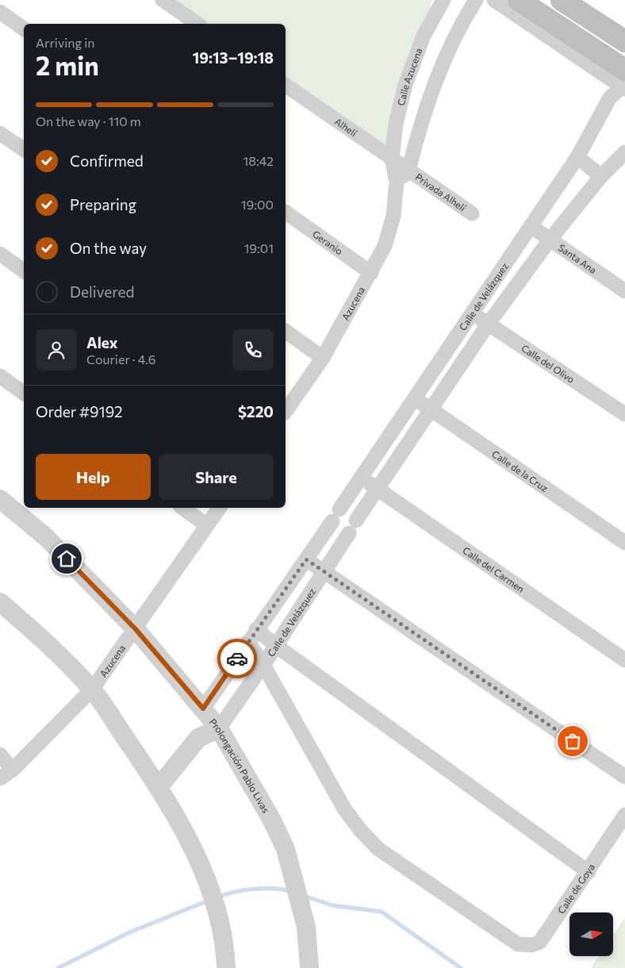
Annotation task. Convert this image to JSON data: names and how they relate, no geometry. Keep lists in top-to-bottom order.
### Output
{
  "streets": {
    "street": [
      "Calle Azucena",
      "Alhelí",
      "Privada Alhelí",
      "Geranio",
      "Santa Ana",
      "Calle de Velázquez",
      "Azucena",
      "Calle del Olivo",
      "Calle de la Cruz",
      "Calle del Carmen",
      "Prolongación Pablo Livas",
      "Calle de Goya"
    ]
  },
  "crossings": [
    ["Calle Azucena", "Alhelí"],
    ["Calle Azucena", "Azucena"],
    ["Alhelí", "Privada Alhelí"],
    ["Alhelí", "Azucena"],
    ["Geranio", "Azucena"],
    ["Santa Ana", "Calle de Velázquez"],
    ["Calle de Velázquez", "Calle del Olivo"],
    ["Calle de Velázquez", "Calle de la Cruz"],
    ["Calle de Velázquez", "Calle del Carmen"],
    ["Calle de Velázquez", "Prolongación Pablo Livas"],
    ["Calle de Velázquez", "Calle de Goya"],
    ["Azucena", "Prolongación Pablo Livas"]
  ],
  "north": "right",
  "page": {
    "heading": ["2 min", "Arriving in", "19:13–19:18"],
    "panel": [
      "Alex",
      "Courier · 4.6",
      "Order #9192",
      "$220"
    ],
    "bar": "On the way · 110 m",
    "list": [
      ["Confirmed", "18:42"],
      ["Preparing", "19:00"],
      ["On the way", "19:01"],
      "Delivered"
    ],
    "buttons": ["Help", "Share"]
  }
}
